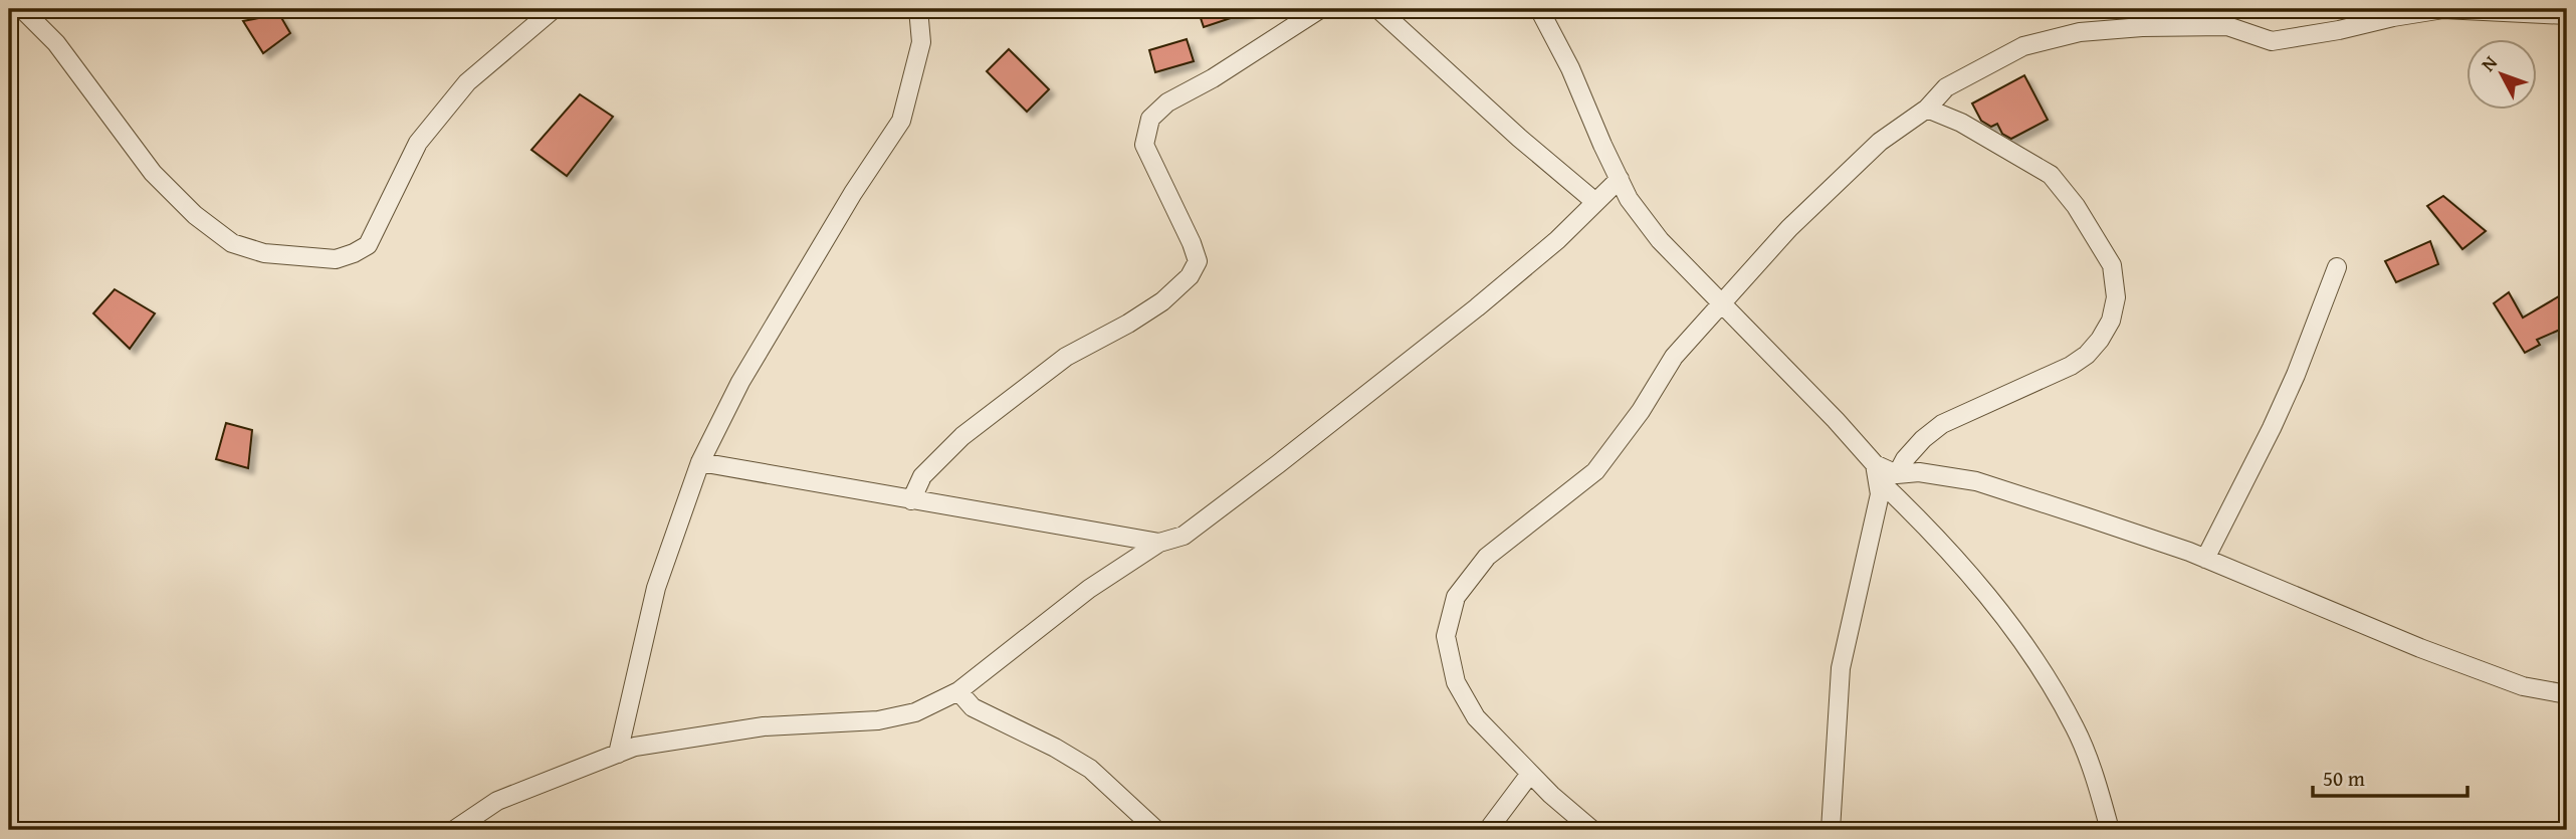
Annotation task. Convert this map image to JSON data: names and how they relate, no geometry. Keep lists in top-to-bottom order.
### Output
{
  "scale_bar": "50 m",
  "north": "top left"
}
